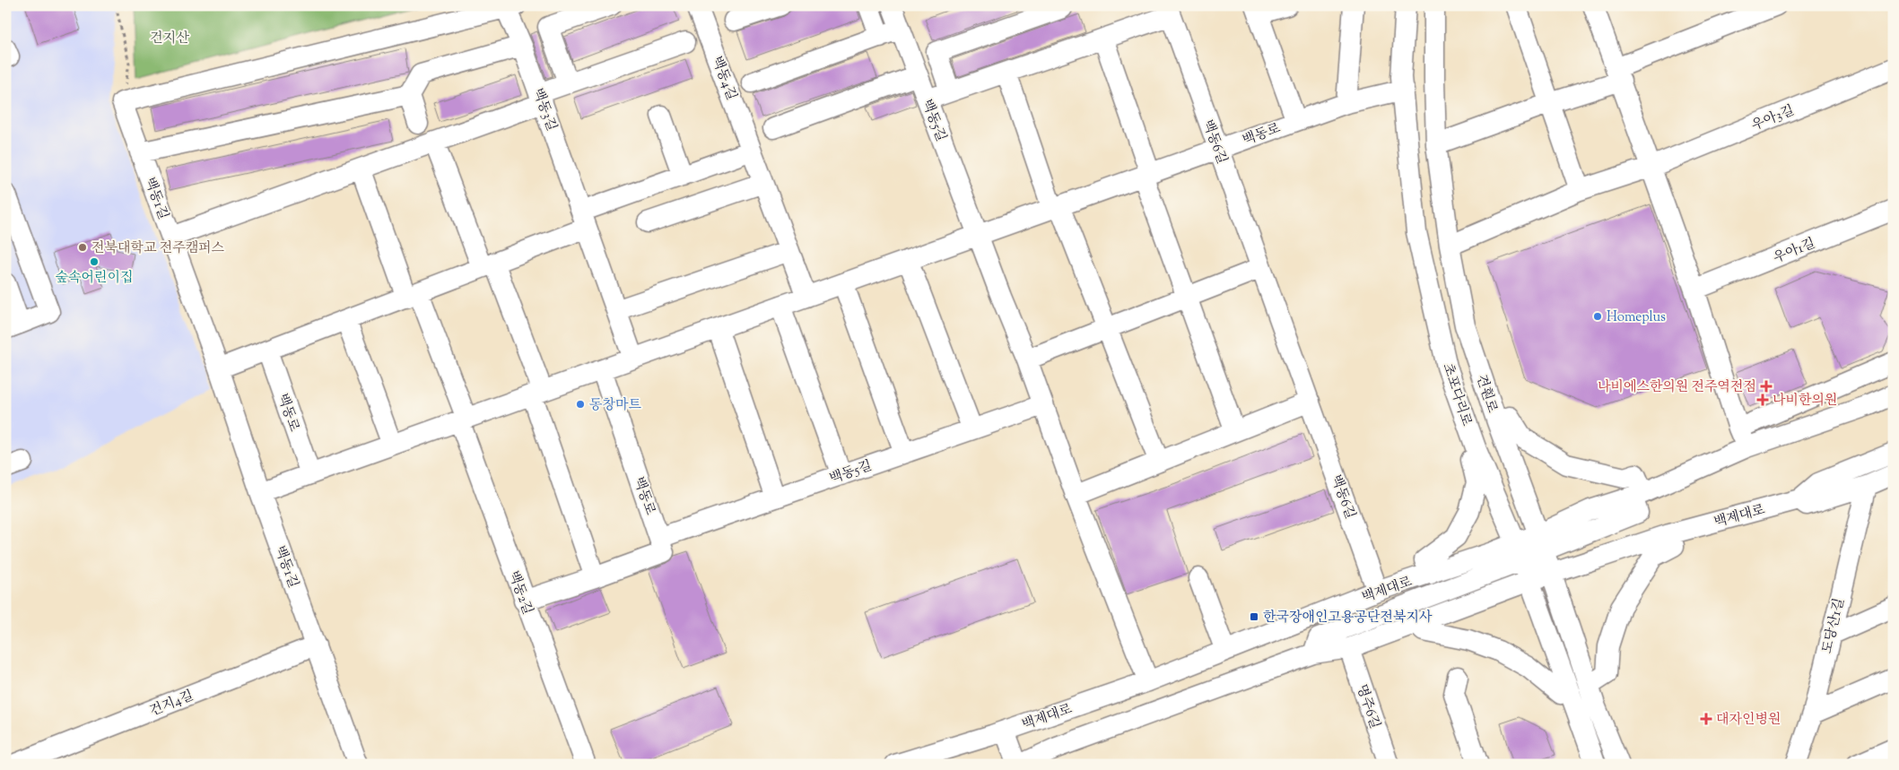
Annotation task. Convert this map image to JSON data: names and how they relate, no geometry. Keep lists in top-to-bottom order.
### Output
{
  "streets": {
    "street": [
      "백동4길",
      "백동3길",
      "우아3길",
      "백동5길",
      "백동로",
      "백동6길",
      "백동1길",
      "우아1길",
      "견훤로",
      "초포다리로",
      "백제대로",
      "백동2길",
      "도당산1길",
      "건지4길",
      "명주6길"
    ]
  },
  "crossings": [
    ["백동4길", "백동로"],
    ["백동3길", "백동로"],
    ["우아3길", "견훤로"],
    ["백동5길", "백동로"],
    ["백동5길", "백동6길"],
    ["백동5길", "백제대로"],
    ["백동로", "백동6길"],
    ["백동로", "백동1길"],
    ["백동로", "초포다리로"],
    ["백동로", "백동2길"],
    ["백동6길", "백제대로"],
    ["백동1길", "건지4길"],
    ["견훤로", "백제대로"],
    ["초포다리로", "백제대로"],
    ["백제대로", "도당산1길"],
    ["백제대로", "명주6길"]
  ],
  "parks": ["건지산"],
  "places": {
    "other": [
      "전북대학교 전주캠퍼스",
      "숲속어린이집",
      "Homeplus",
      "동창마트"
    ],
    "health": ["나비에스한의원 전주역전점", "나비한의원", "대자인병원"],
    "transit": ["한국장애인고용공단전북지사"]
  }
}
